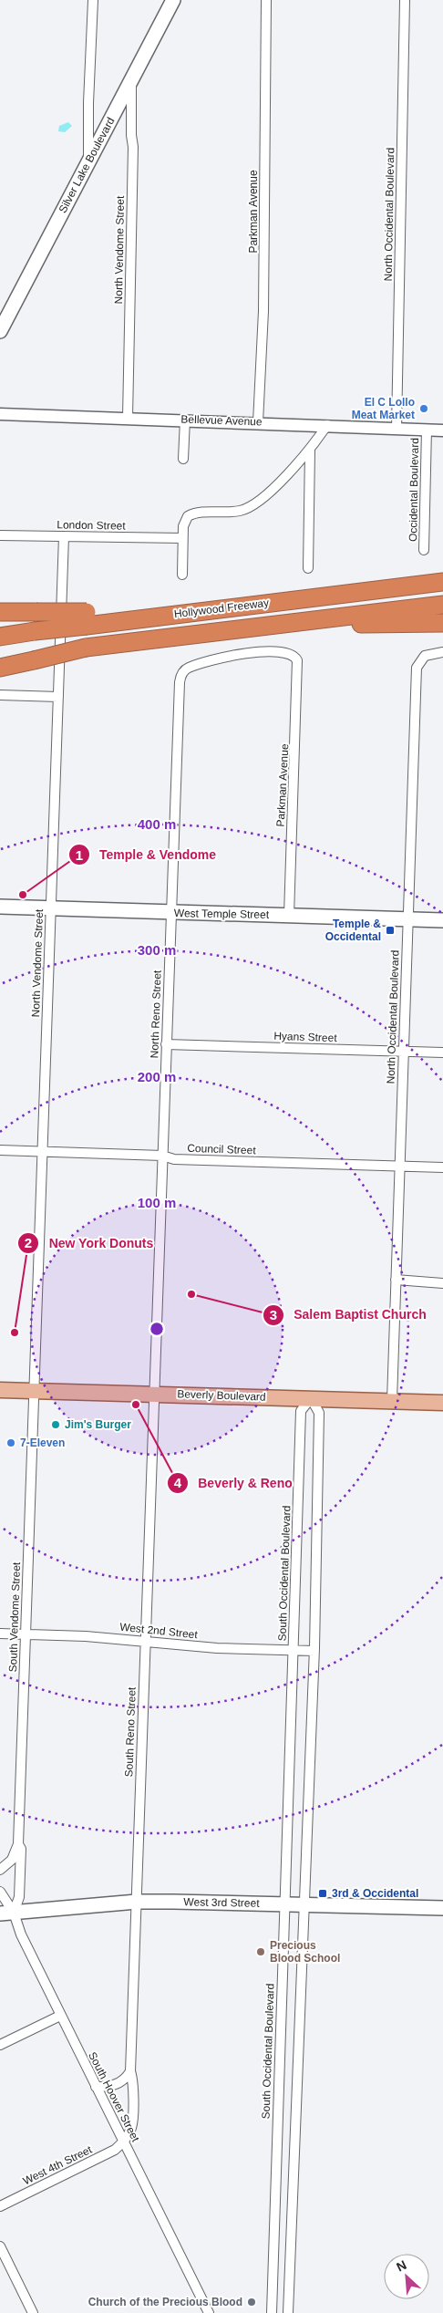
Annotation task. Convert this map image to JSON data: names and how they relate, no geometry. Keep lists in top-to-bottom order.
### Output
{
  "streets": {
    "highway": ["Hollywood Freeway"],
    "main road": [
      "Silver Lake Boulevard",
      "West Temple Street",
      "Beverly Boulevard",
      "West 3rd Street"
    ],
    "street": [
      "Parkman Avenue",
      "North Occidental Boulevard",
      "North Vendome Street",
      "Bellevue Avenue",
      "Occidental Boulevard",
      "London Street",
      "North Reno Street",
      "Hyans Street",
      "Council Street",
      "South Occidental Boulevard",
      "South Vendome Street",
      "West 2nd Street",
      "South Reno Street",
      "South Hoover Street",
      "West 4th Street"
    ]
  },
  "crossings": [
    ["Silver Lake Boulevard", "North Vendome Street"],
    ["Parkman Avenue", "Bellevue Avenue"],
    ["Parkman Avenue", "West Temple Street"],
    ["Parkman Avenue", "North Reno Street"],
    ["North Occidental Boulevard", "Bellevue Avenue"],
    ["North Occidental Boulevard", "West Temple Street"],
    ["North Occidental Boulevard", "Hyans Street"],
    ["North Occidental Boulevard", "Council Street"],
    ["North Occidental Boulevard", "Beverly Boulevard"],
    ["North Vendome Street", "Bellevue Avenue"],
    ["North Vendome Street", "London Street"],
    ["North Vendome Street", "West Temple Street"],
    ["North Vendome Street", "Council Street"],
    ["North Vendome Street", "Beverly Boulevard"],
    ["North Vendome Street", "South Vendome Street"],
    ["Bellevue Avenue", "Occidental Boulevard"],
    ["West Temple Street", "North Reno Street"],
    ["North Reno Street", "Hyans Street"],
    ["North Reno Street", "Council Street"],
    ["North Reno Street", "Beverly Boulevard"],
    ["North Reno Street", "South Reno Street"],
    ["Beverly Boulevard", "South Occidental Boulevard"],
    ["Beverly Boulevard", "South Vendome Street"],
    ["Beverly Boulevard", "South Reno Street"],
    ["South Occidental Boulevard", "West 2nd Street"],
    ["South Occidental Boulevard", "West 3rd Street"],
    ["South Vendome Street", "West 2nd Street"],
    ["South Vendome Street", "West 3rd Street"],
    ["South Vendome Street", "South Hoover Street"],
    ["West 2nd Street", "South Reno Street"],
    ["South Reno Street", "West 3rd Street"],
    ["South Reno Street", "South Hoover Street"],
    ["South Reno Street", "West 4th Street"],
    ["West 3rd Street", "South Hoover Street"],
    ["South Hoover Street", "West 4th Street"]
  ],
  "places": {
    "other": [
      "El C Lollo Meat Market",
      "Temple & Vendome",
      "Salem Baptist Church",
      "New York Donuts",
      "Beverly & Reno",
      "Jim's Burger",
      "7-Eleven",
      "Precious Blood School",
      "Church of the Precious Blood"
    ],
    "transit": ["Temple & Occidental", "3rd & Occidental"]
  },
  "north": "top left",
  "rings": [
    "400 m",
    "300 m",
    "200 m",
    "100 m"
  ]
}
